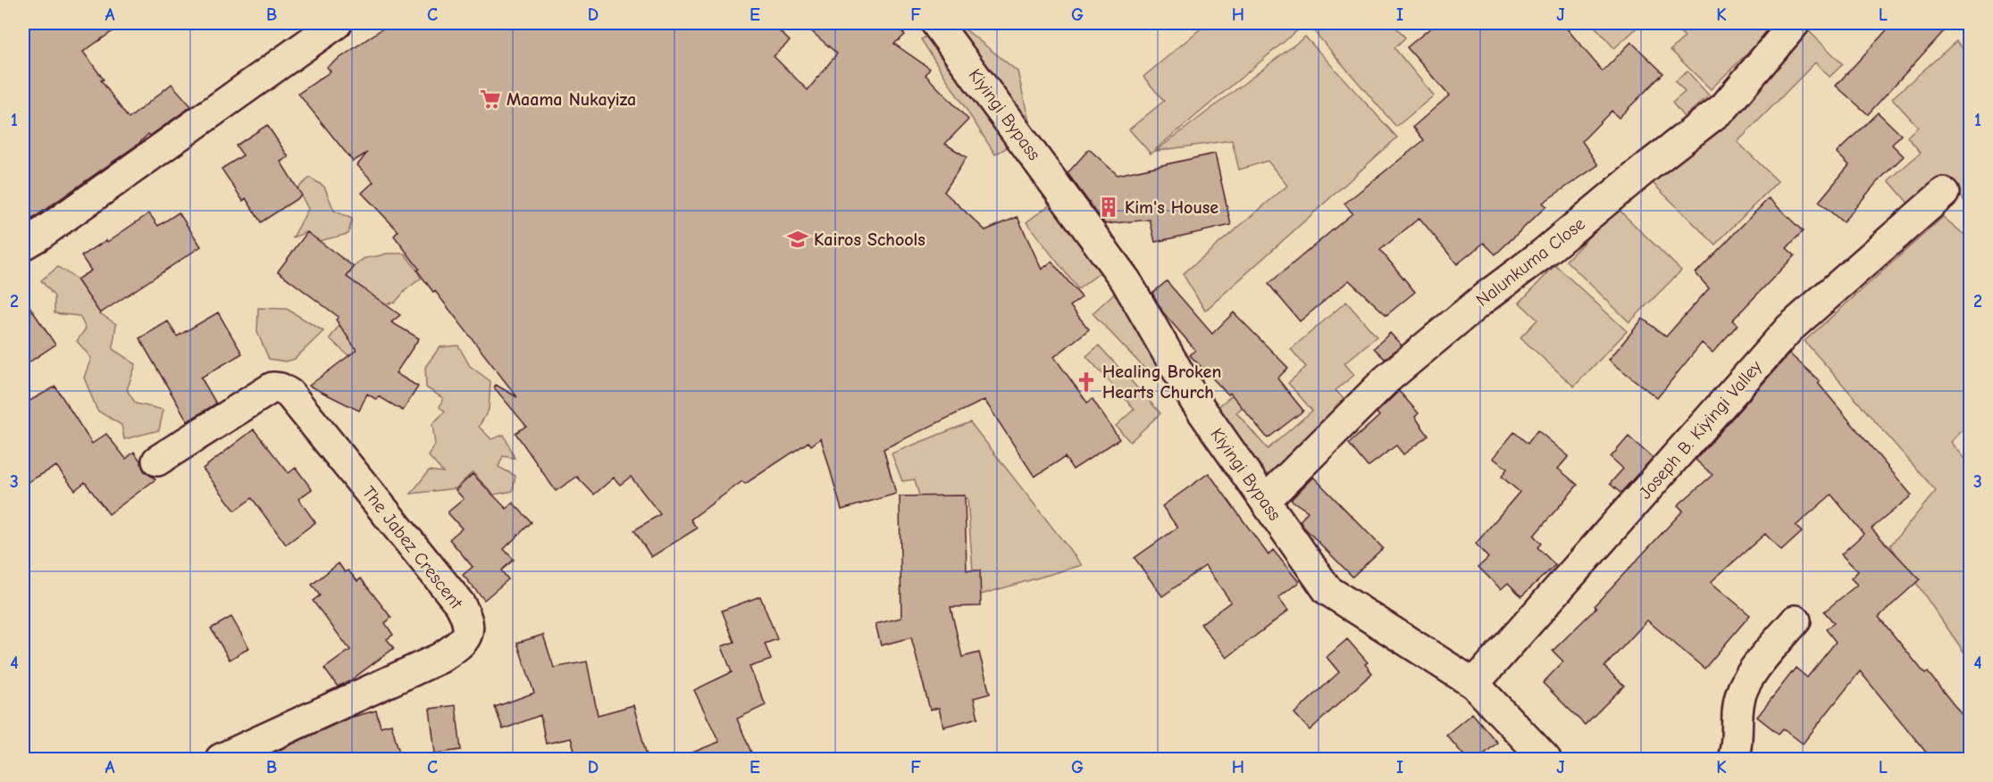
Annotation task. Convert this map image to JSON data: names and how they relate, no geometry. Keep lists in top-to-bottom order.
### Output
{
  "streets": {
    "street": [
      "Kiyingi Bypass",
      "Nalunkuma Close",
      "Joseph B. Kiyingi Valley",
      "The Jabez Crescent"
    ]
  },
  "crossings": [
    ["Kiyingi Bypass", "Nalunkuma Close"],
    ["Kiyingi Bypass", "Joseph B. Kiyingi Valley"]
  ],
  "places": {
    "supermarket": ["Maama Nukayiza"],
    "building": ["Kim's House"],
    "school or university": ["Kairos Schools"],
    "church": ["Healing Broken Hearts Church"]
  },
  "grid": {
    "columns": [
      "A",
      "B",
      "C",
      "D",
      "E",
      "F",
      "G",
      "H",
      "I",
      "J",
      "K",
      "L"
    ],
    "rows": [
      "1",
      "2",
      "3",
      "4"
    ]
  }
}
